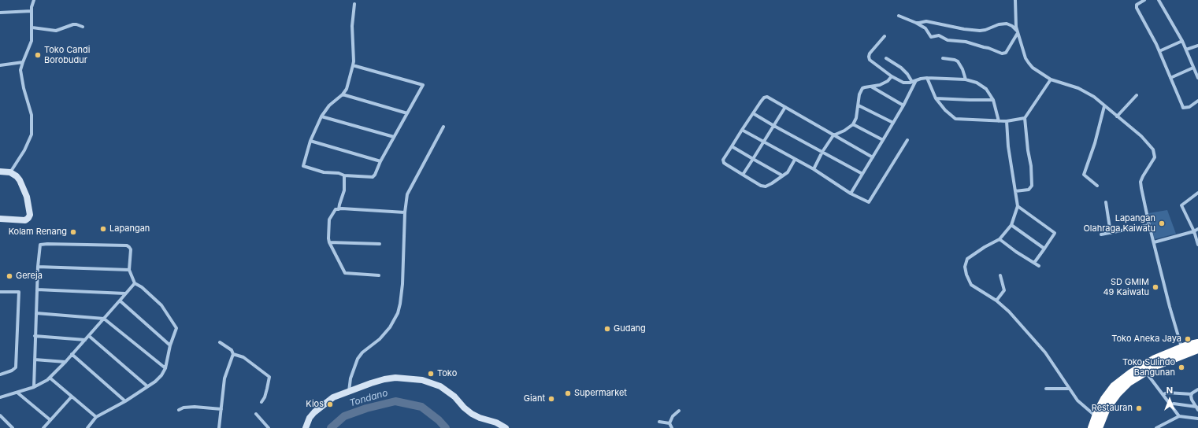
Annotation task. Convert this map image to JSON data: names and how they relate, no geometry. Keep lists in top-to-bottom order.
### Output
{
  "water": ["Tondano"],
  "places": [
    "Toko Candi Borobudur",
    "Lapangan Olahraga Kaiwatu",
    "Lapangan",
    "Kolam Renang",
    "Gereja",
    "SD GMIM 49 Kaiwatu",
    "Gudang",
    "Toko Aneka Jaya",
    "Toko Sulindo Bangunan",
    "Toko",
    "Supermarket",
    "Giant",
    "Kios",
    "Restauran"
  ],
  "north": "top"
}
